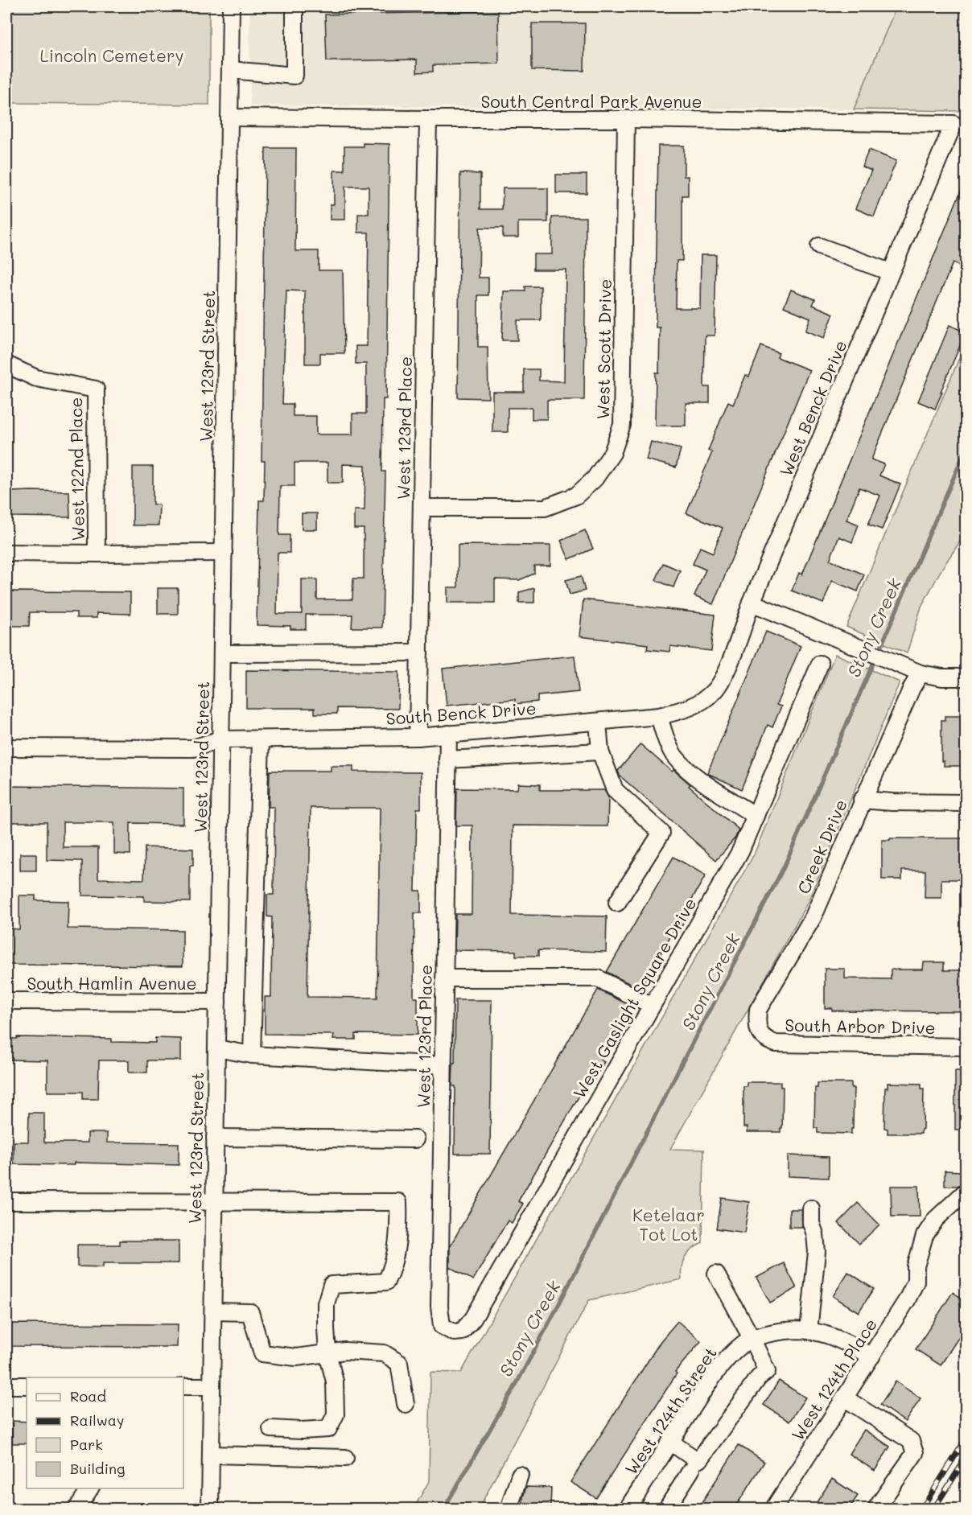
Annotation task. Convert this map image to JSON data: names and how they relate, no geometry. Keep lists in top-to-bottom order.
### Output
{
  "streets": {
    "street": [
      "South Central Park Avenue",
      "West Scott Drive",
      "West 123rd Street",
      "West Benck Drive",
      "West 123rd Place",
      "West 122nd Place",
      "South Benck Drive",
      "Creek Drive",
      "South Hamlin Avenue",
      "West Gaslight Square Drive",
      "South Arbor Drive",
      "West 124th Place",
      "West 124th Street"
    ]
  },
  "crossings": [
    ["South Central Park Avenue", "West Scott Drive"],
    ["South Central Park Avenue", "West 123rd Street"],
    ["South Central Park Avenue", "West Benck Drive"],
    ["South Central Park Avenue", "West 123rd Place"],
    ["West Scott Drive", "West 123rd Place"],
    ["West 123rd Street", "South Benck Drive"],
    ["West 123rd Street", "South Hamlin Avenue"],
    ["West Benck Drive", "South Benck Drive"],
    ["West 123rd Place", "South Benck Drive"],
    ["West 123rd Place", "West Gaslight Square Drive"],
    ["Creek Drive", "South Arbor Drive"]
  ],
  "water": ["Stony Creek"],
  "parks": ["Lincoln Cemetery", "Ketelaar Tot Lot"],
  "legend": [
    "Road",
    "Railway",
    "Park",
    "Building"
  ]
}
